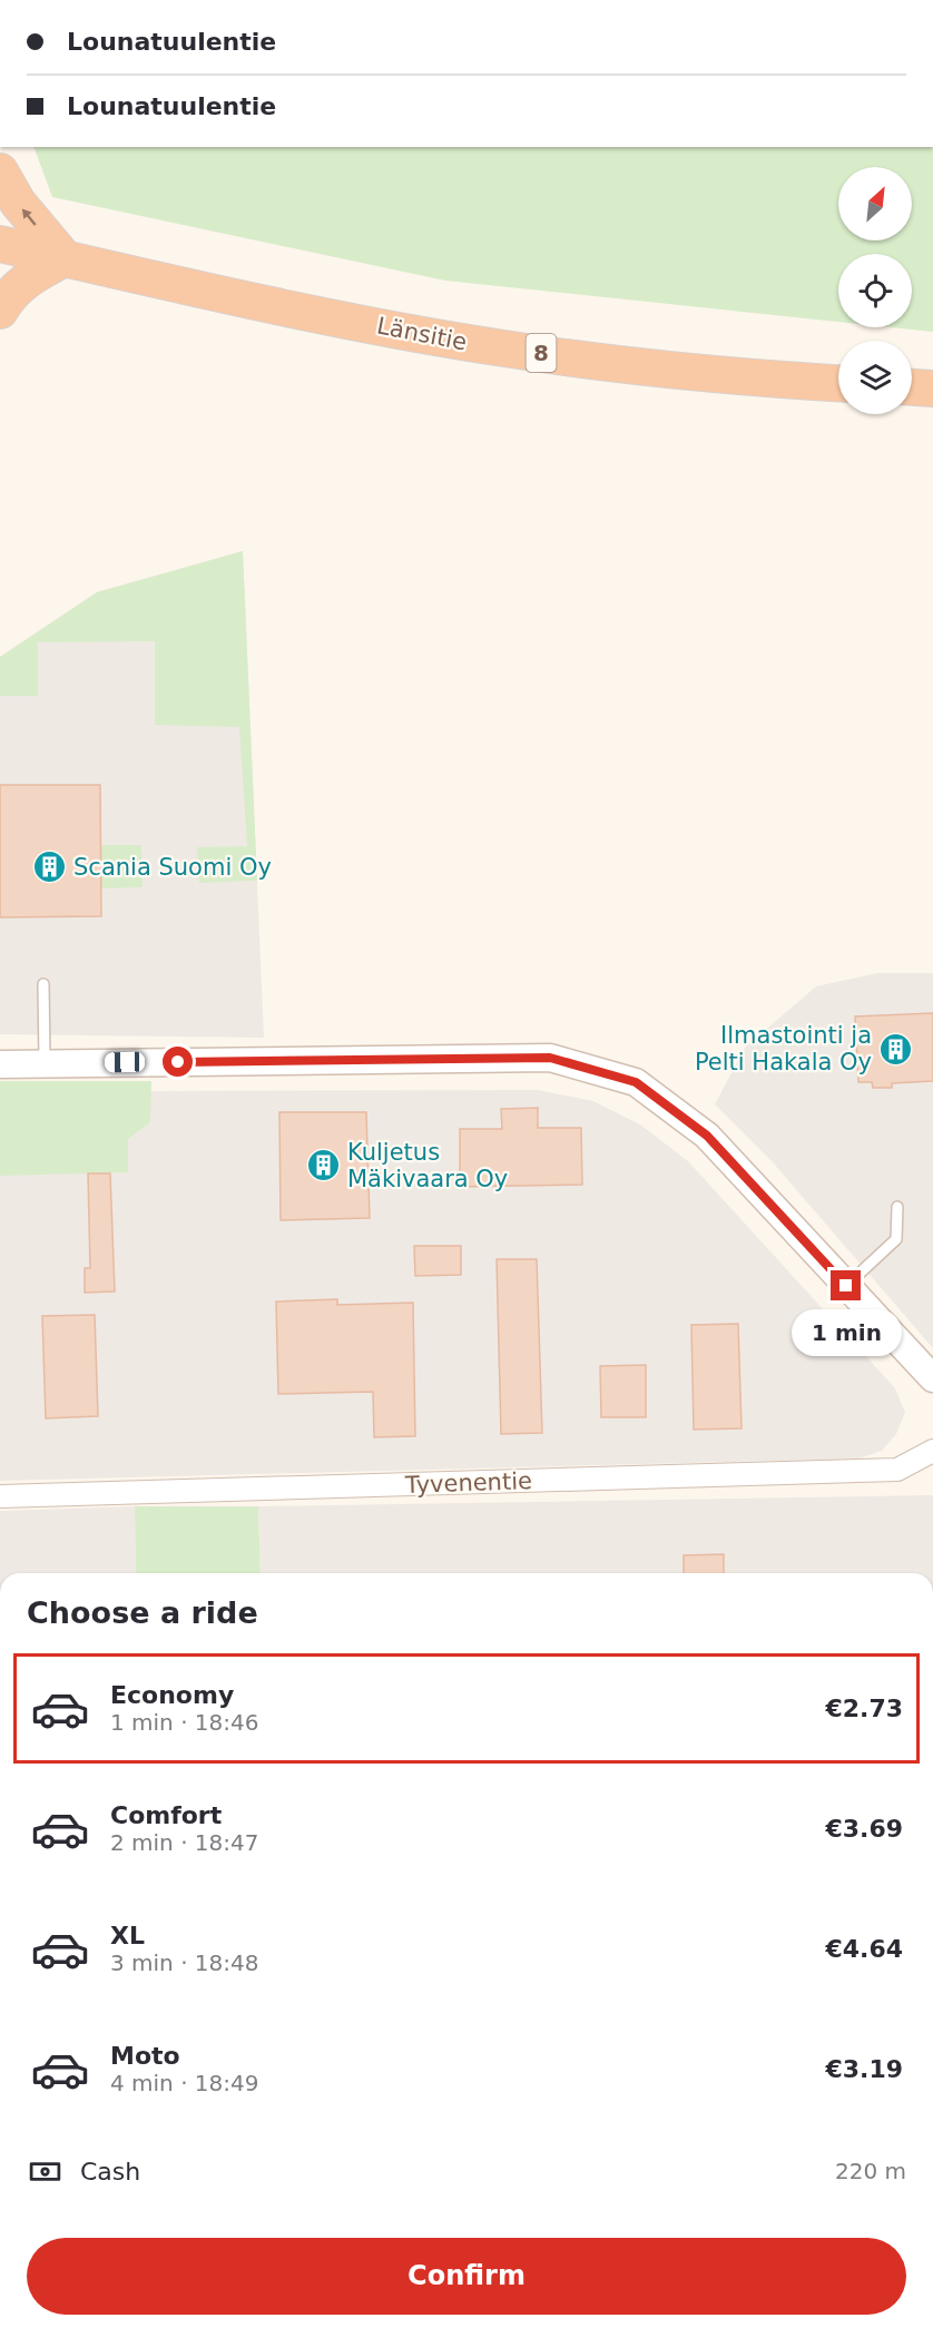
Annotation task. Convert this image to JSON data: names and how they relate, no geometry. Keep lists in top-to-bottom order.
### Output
{
  "streets": {
    "highway": ["Länsitie", "8"],
    "street": ["Tyvenentie"]
  },
  "places": {
    "building": ["Scania Suomi Oy", "Ilmastointi ja Pelti Hakala Oy", "Kuljetus Mäkivaara Oy"]
  },
  "north": "top right",
  "page": {
    "banner": ["Lounatuulentie", "Lounatuulentie"],
    "bubble": "1 min",
    "heading": "Choose a ride",
    "list": [
      {
        "name": "Economy",
        "note": "1 min · 18:46",
        "value": "€2.73"
      },
      {
        "name": "Comfort",
        "note": "2 min · 18:47",
        "value": "€3.69"
      },
      {
        "name": "XL",
        "note": "3 min · 18:48",
        "value": "€4.64"
      },
      {
        "name": "Moto",
        "note": "4 min · 18:49",
        "value": "€3.19"
      }
    ],
    "pay": ["Cash", "220 m"],
    "buttons": "Confirm"
  }
}
